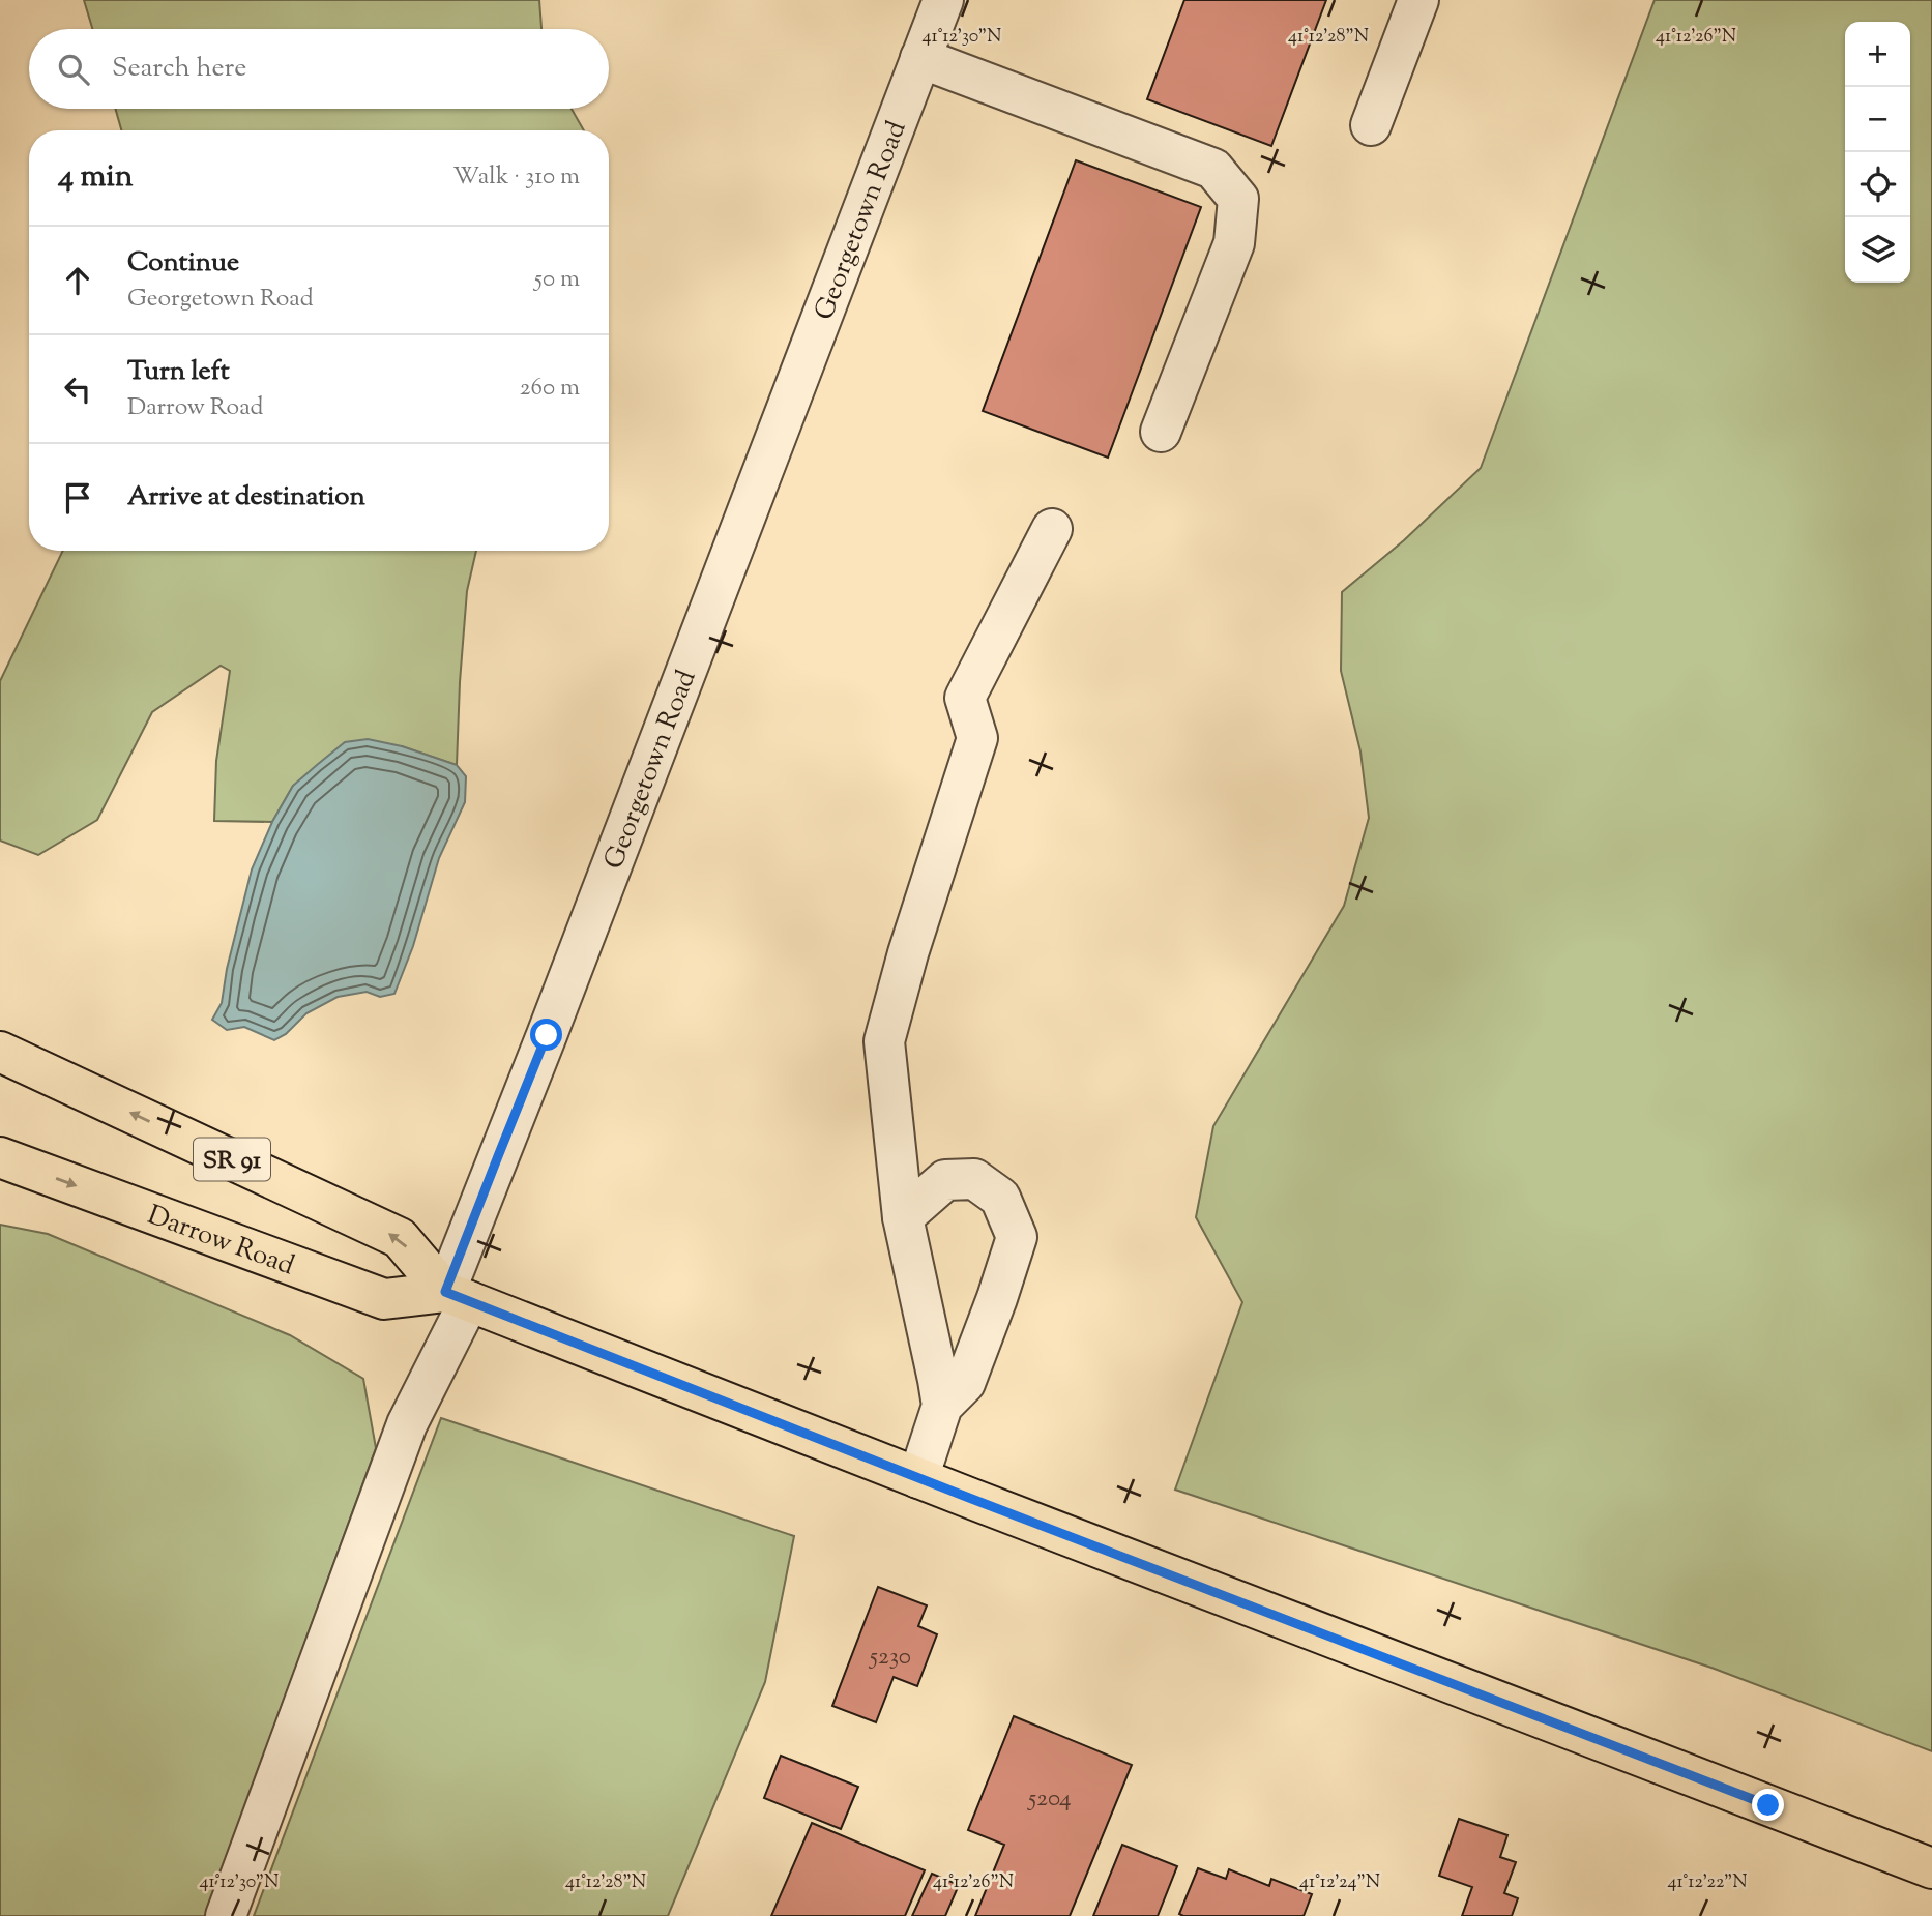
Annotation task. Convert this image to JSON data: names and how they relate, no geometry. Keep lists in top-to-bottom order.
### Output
{
  "streets": {
    "main road": ["SR 91", "Darrow Road"],
    "street": ["Georgetown Road"]
  },
  "crossings": [
    ["Georgetown Road", "Darrow Road"]
  ],
  "house_numbers": ["5230", "5204"],
  "page": {
    "map_buttons": ["+", "−"],
    "search": "Search here",
    "heading": ["4 min", "Walk · 310 m"],
    "list": [
      ["Continue", "Georgetown Road", "50 m"],
      ["Turn left", "Darrow Road", "260 m"],
      "Arrive at destination"
    ]
  },
  "coordinates": [
    "41°12'30\"N",
    "41°12'28\"N",
    "41°12'26\"N",
    "41°12'24\"N",
    "41°12'22\"N"
  ]
}
